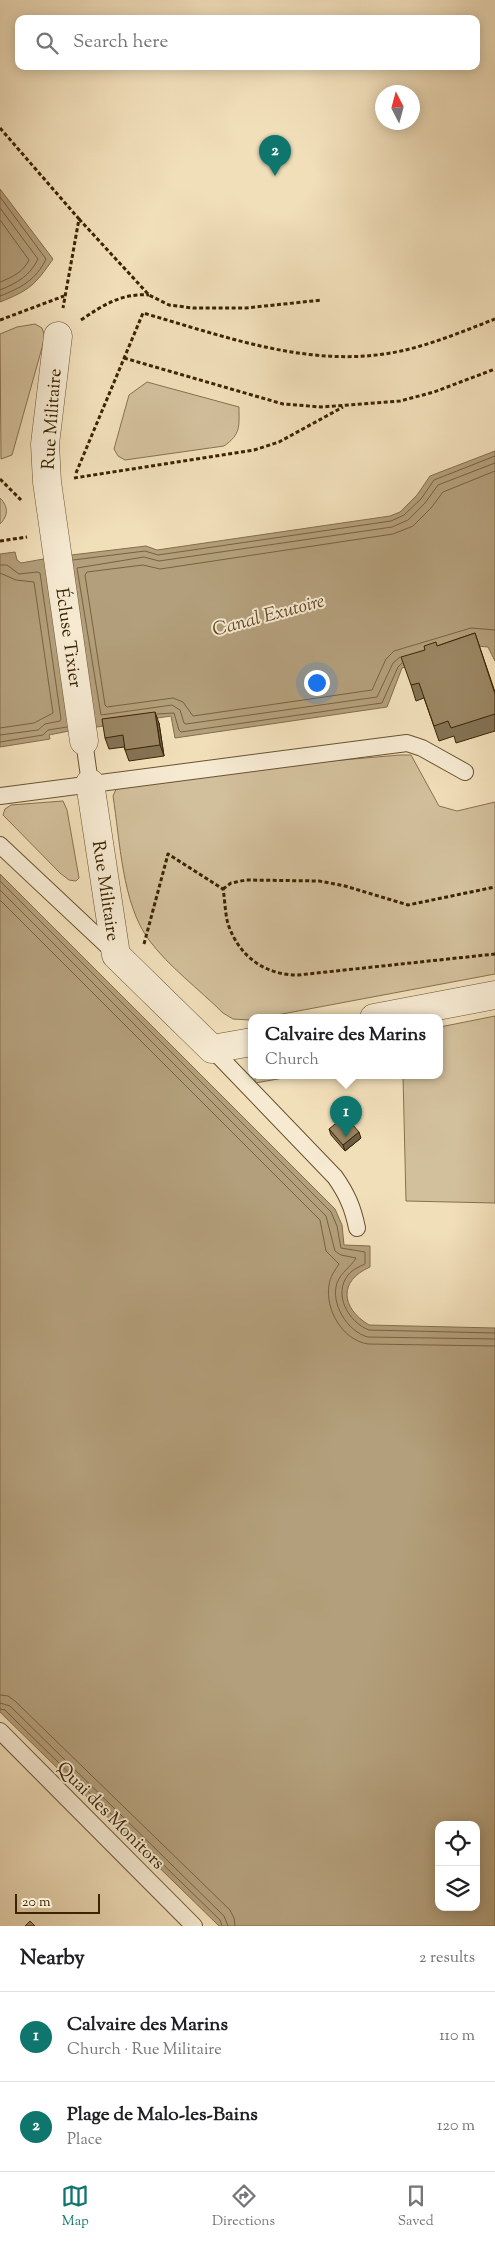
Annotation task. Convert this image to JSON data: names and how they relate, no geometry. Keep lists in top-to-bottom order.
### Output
{
  "streets": {
    "street": ["Rue Militaire", "Écluse Tixier"],
    "lane": ["Quai des Monitors"]
  },
  "crossings": [
    ["Rue Militaire", "Écluse Tixier"]
  ],
  "water": ["Canal Exutoire"],
  "scale_bar": "20 m",
  "north": "top",
  "page": {
    "search": "Search here",
    "pins": ["2", "1"],
    "popup": ["Calvaire des Marins", "Church"],
    "scale": "20 m",
    "heading": ["Nearby", "2 results"],
    "list": [
      {
        "mark": "1",
        "name": "Calvaire des Marins",
        "note": "Church · Rue Militaire",
        "value": "110 m"
      },
      {
        "mark": "2",
        "name": "Plage de Malo-les-Bains",
        "note": "Place",
        "value": "120 m"
      }
    ],
    "nav": ["Map", "Directions", "Saved"]
  }
}
